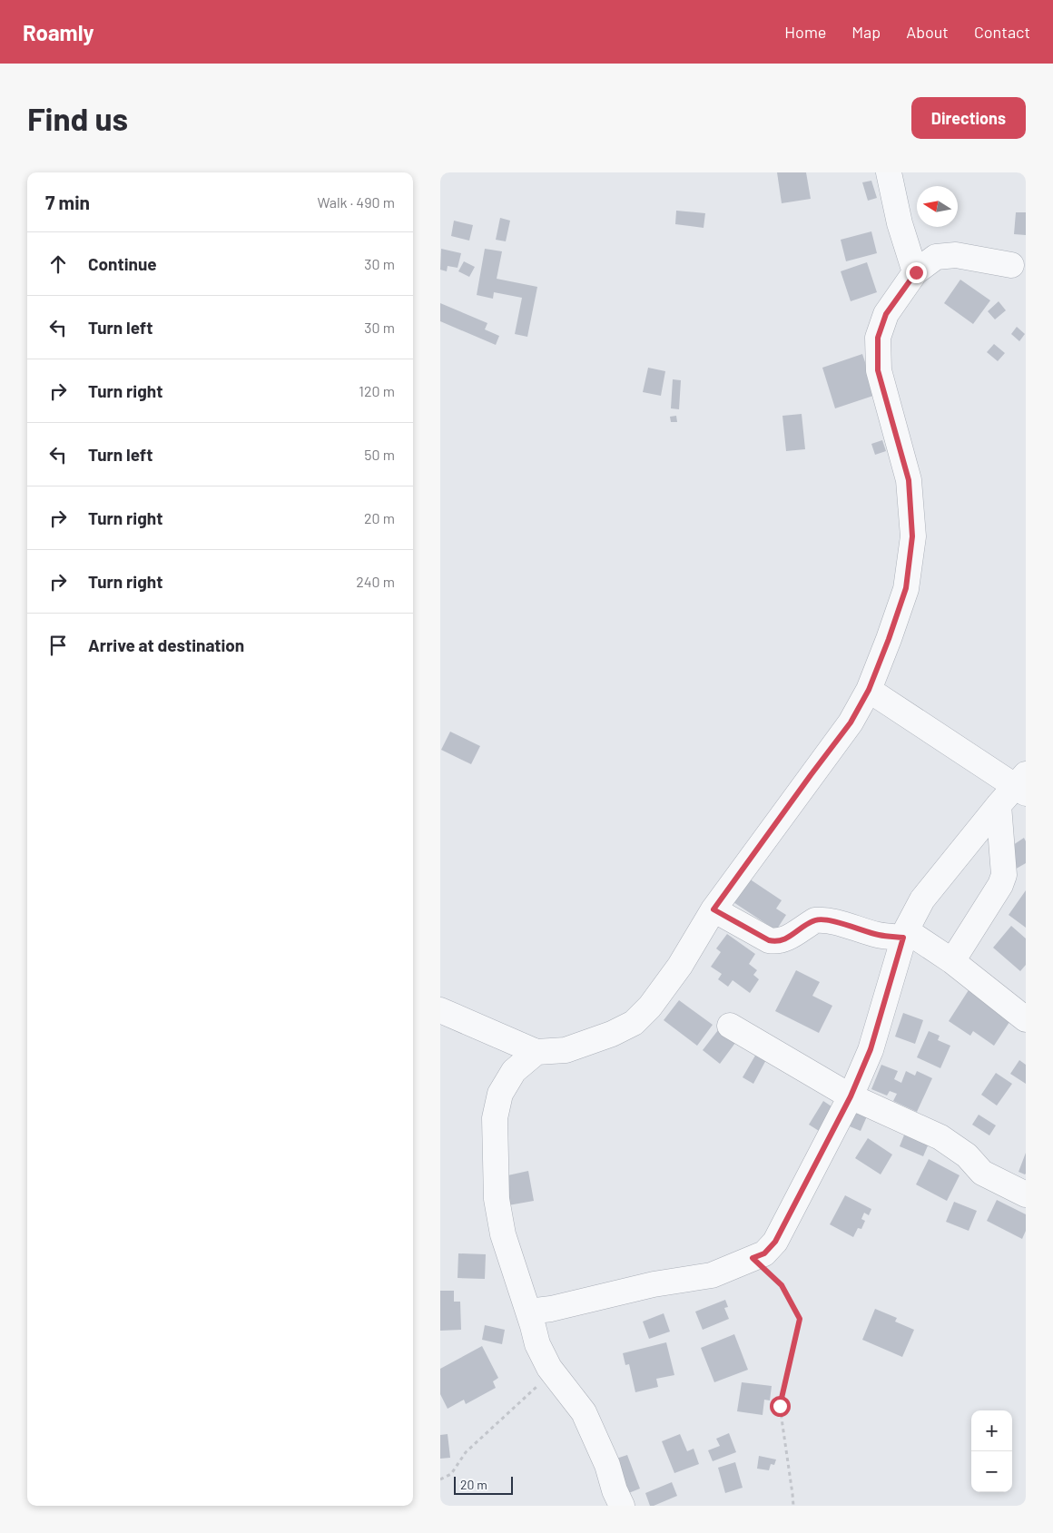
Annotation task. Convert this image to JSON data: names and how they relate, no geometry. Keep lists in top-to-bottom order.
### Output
{
  "scale_bar": "20 m",
  "north": "left",
  "page": {
    "header": "Roamly",
    "nav": [
      "Home",
      "Map",
      "About",
      "Contact"
    ],
    "buttons": "Directions",
    "title": "Find us",
    "heading": ["7 min", "Walk · 490 m"],
    "list": [
      ["Continue", "30 m"],
      ["Turn left", "30 m"],
      ["Turn right", "120 m"],
      ["Turn left", "50 m"],
      ["Turn right", "20 m"],
      ["Turn right", "240 m"],
      "Arrive at destination"
    ],
    "map_buttons": ["+", "−"],
    "scale": "20 m"
  }
}
